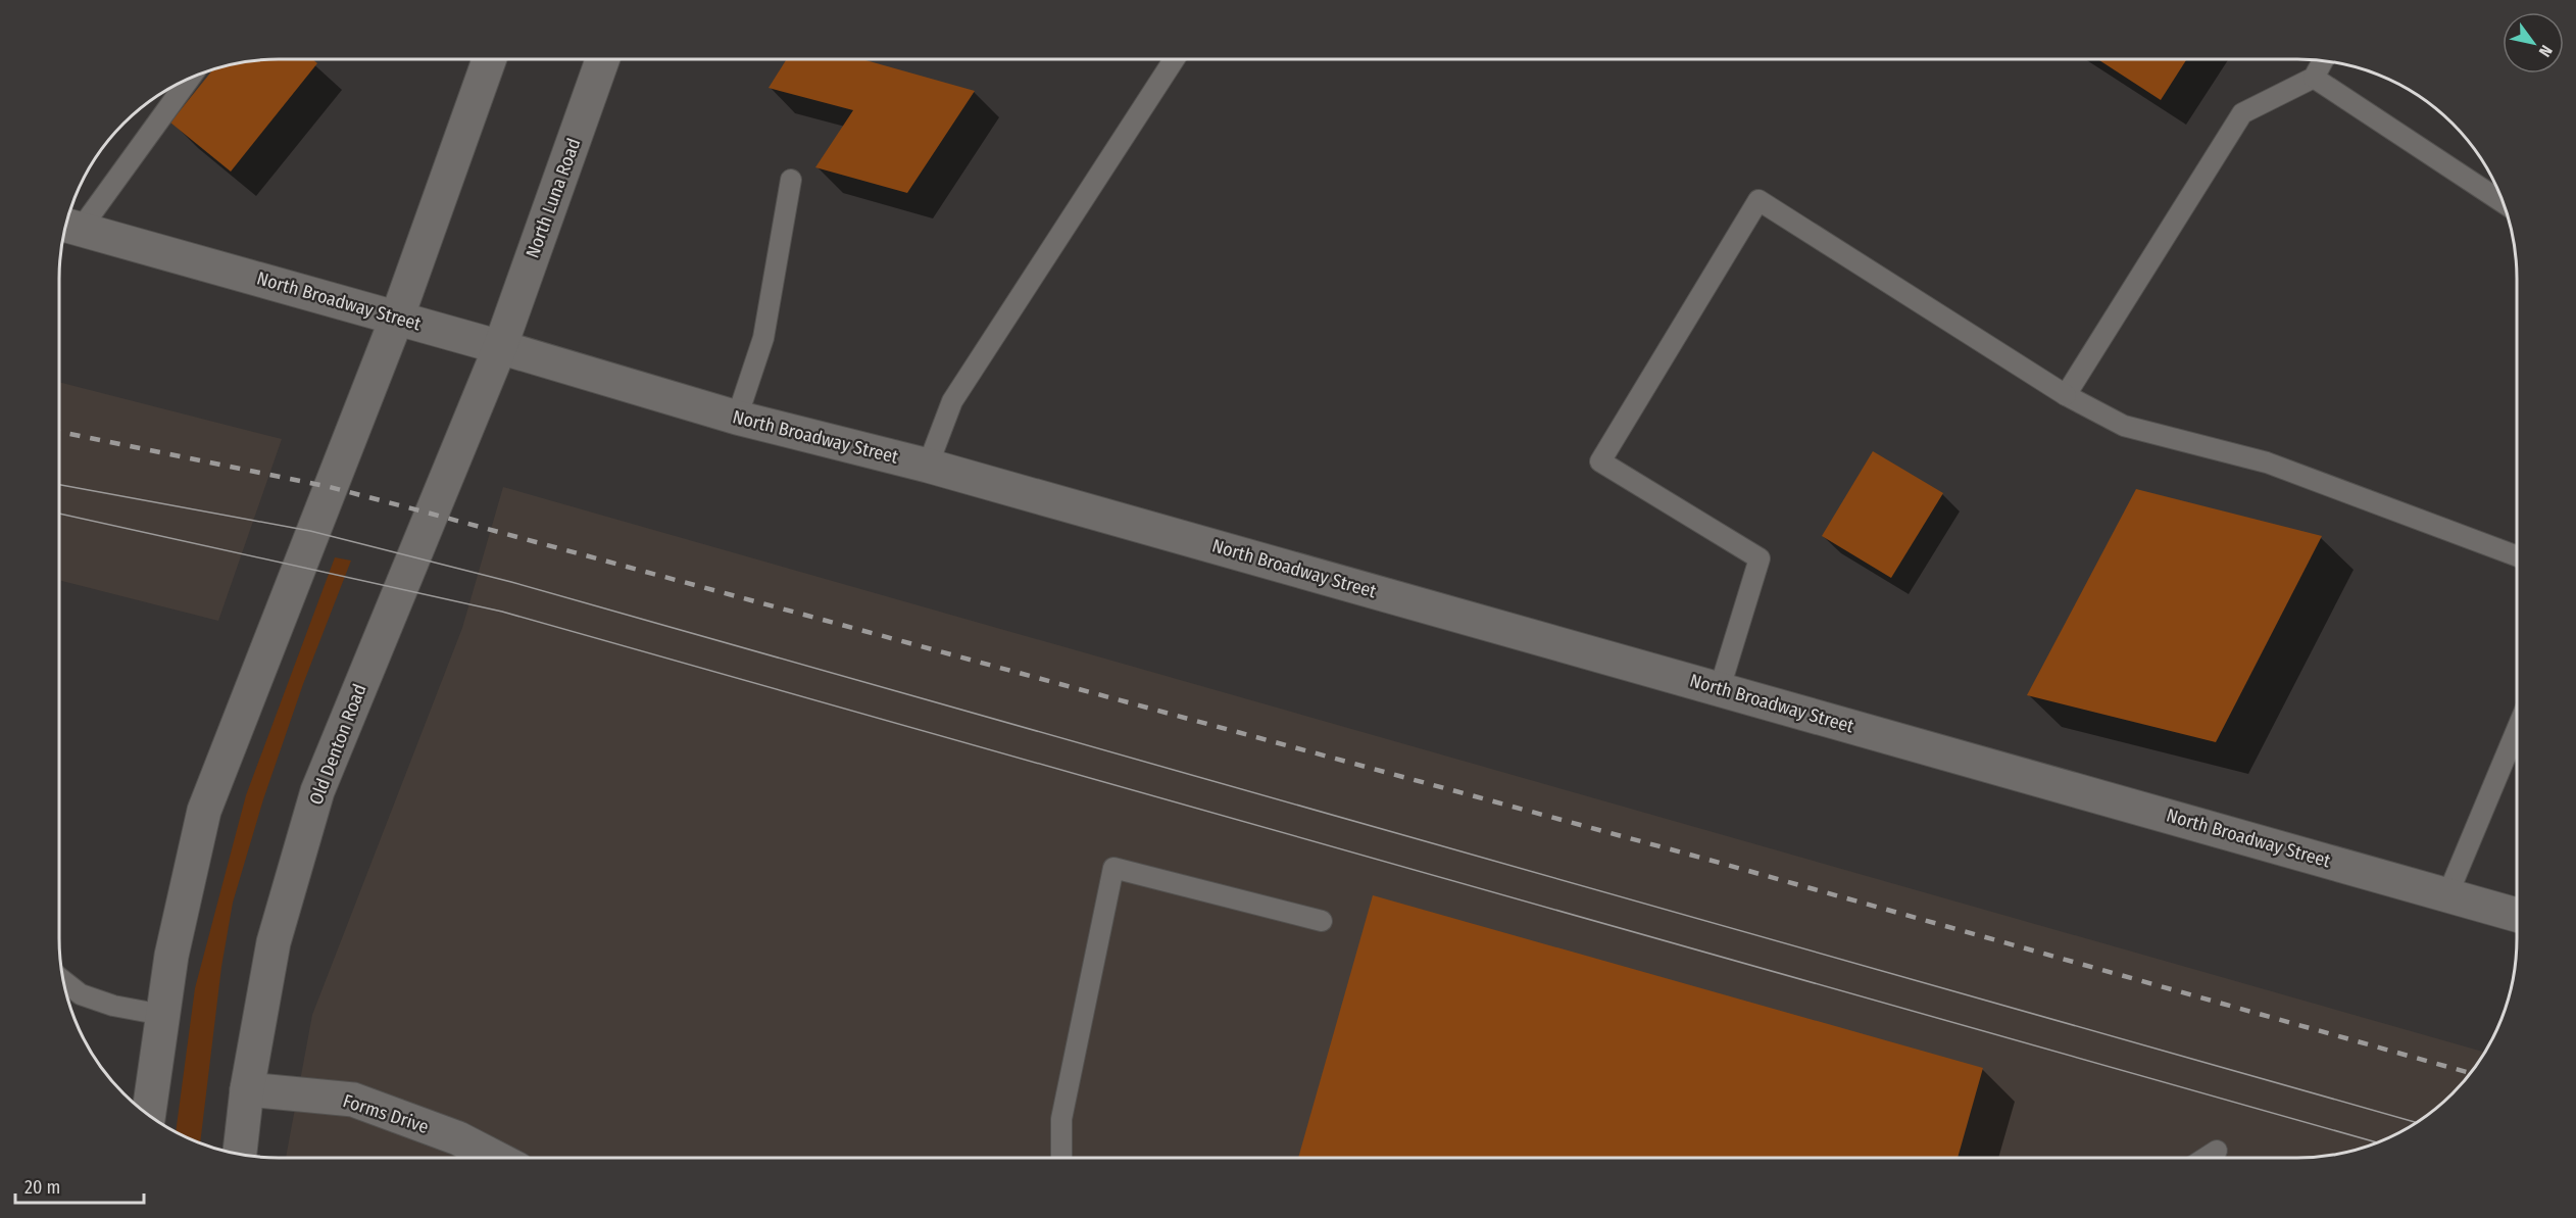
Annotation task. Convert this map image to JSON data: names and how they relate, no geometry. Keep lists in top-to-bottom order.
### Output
{
  "streets": {
    "street": [
      "North Luna Road",
      "North Broadway Street",
      "Old Denton Road",
      "Forms Drive"
    ]
  },
  "crossings": [
    ["North Luna Road", "North Broadway Street"],
    ["North Luna Road", "Old Denton Road"],
    ["North Broadway Street", "Old Denton Road"],
    ["Old Denton Road", "Forms Drive"]
  ],
  "scale_bar": "20 m",
  "north": "bottom right"
}
